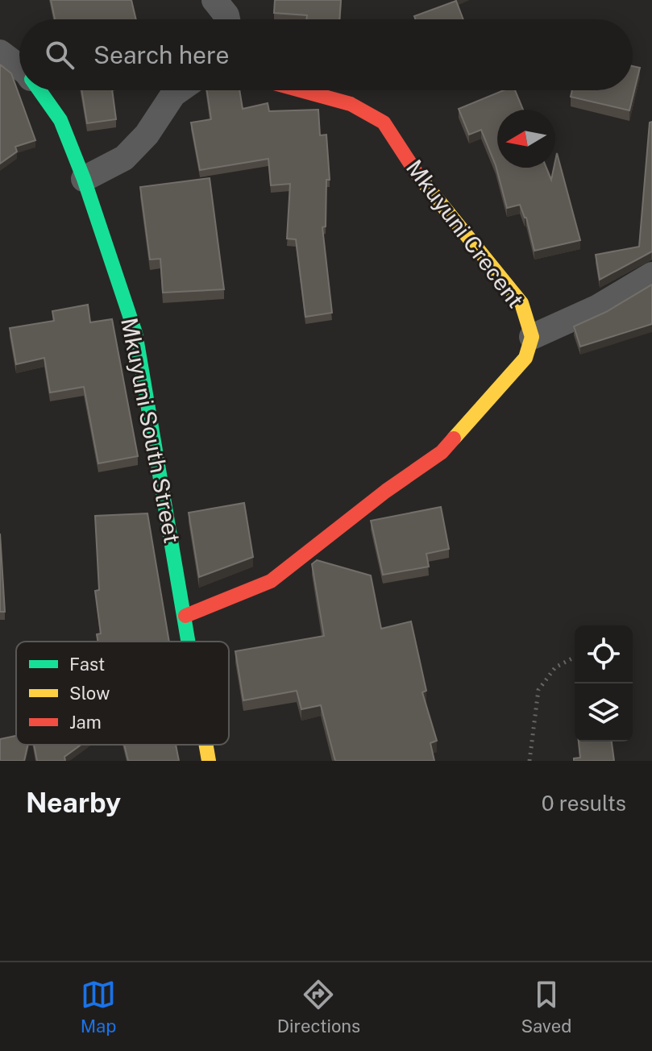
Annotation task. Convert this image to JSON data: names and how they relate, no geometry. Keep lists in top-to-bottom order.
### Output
{
  "streets": {
    "street": ["Mkuyuni Crecent", "Mkuyuni South Street"]
  },
  "crossings": [
    ["Mkuyuni Crecent", "Mkuyuni South Street"]
  ],
  "legend": ["Fast", "Slow", "Jam"],
  "north": "left",
  "page": {
    "search": "Search here",
    "heading": ["Nearby", "0 results"],
    "nav": ["Map", "Directions", "Saved"]
  }
}
